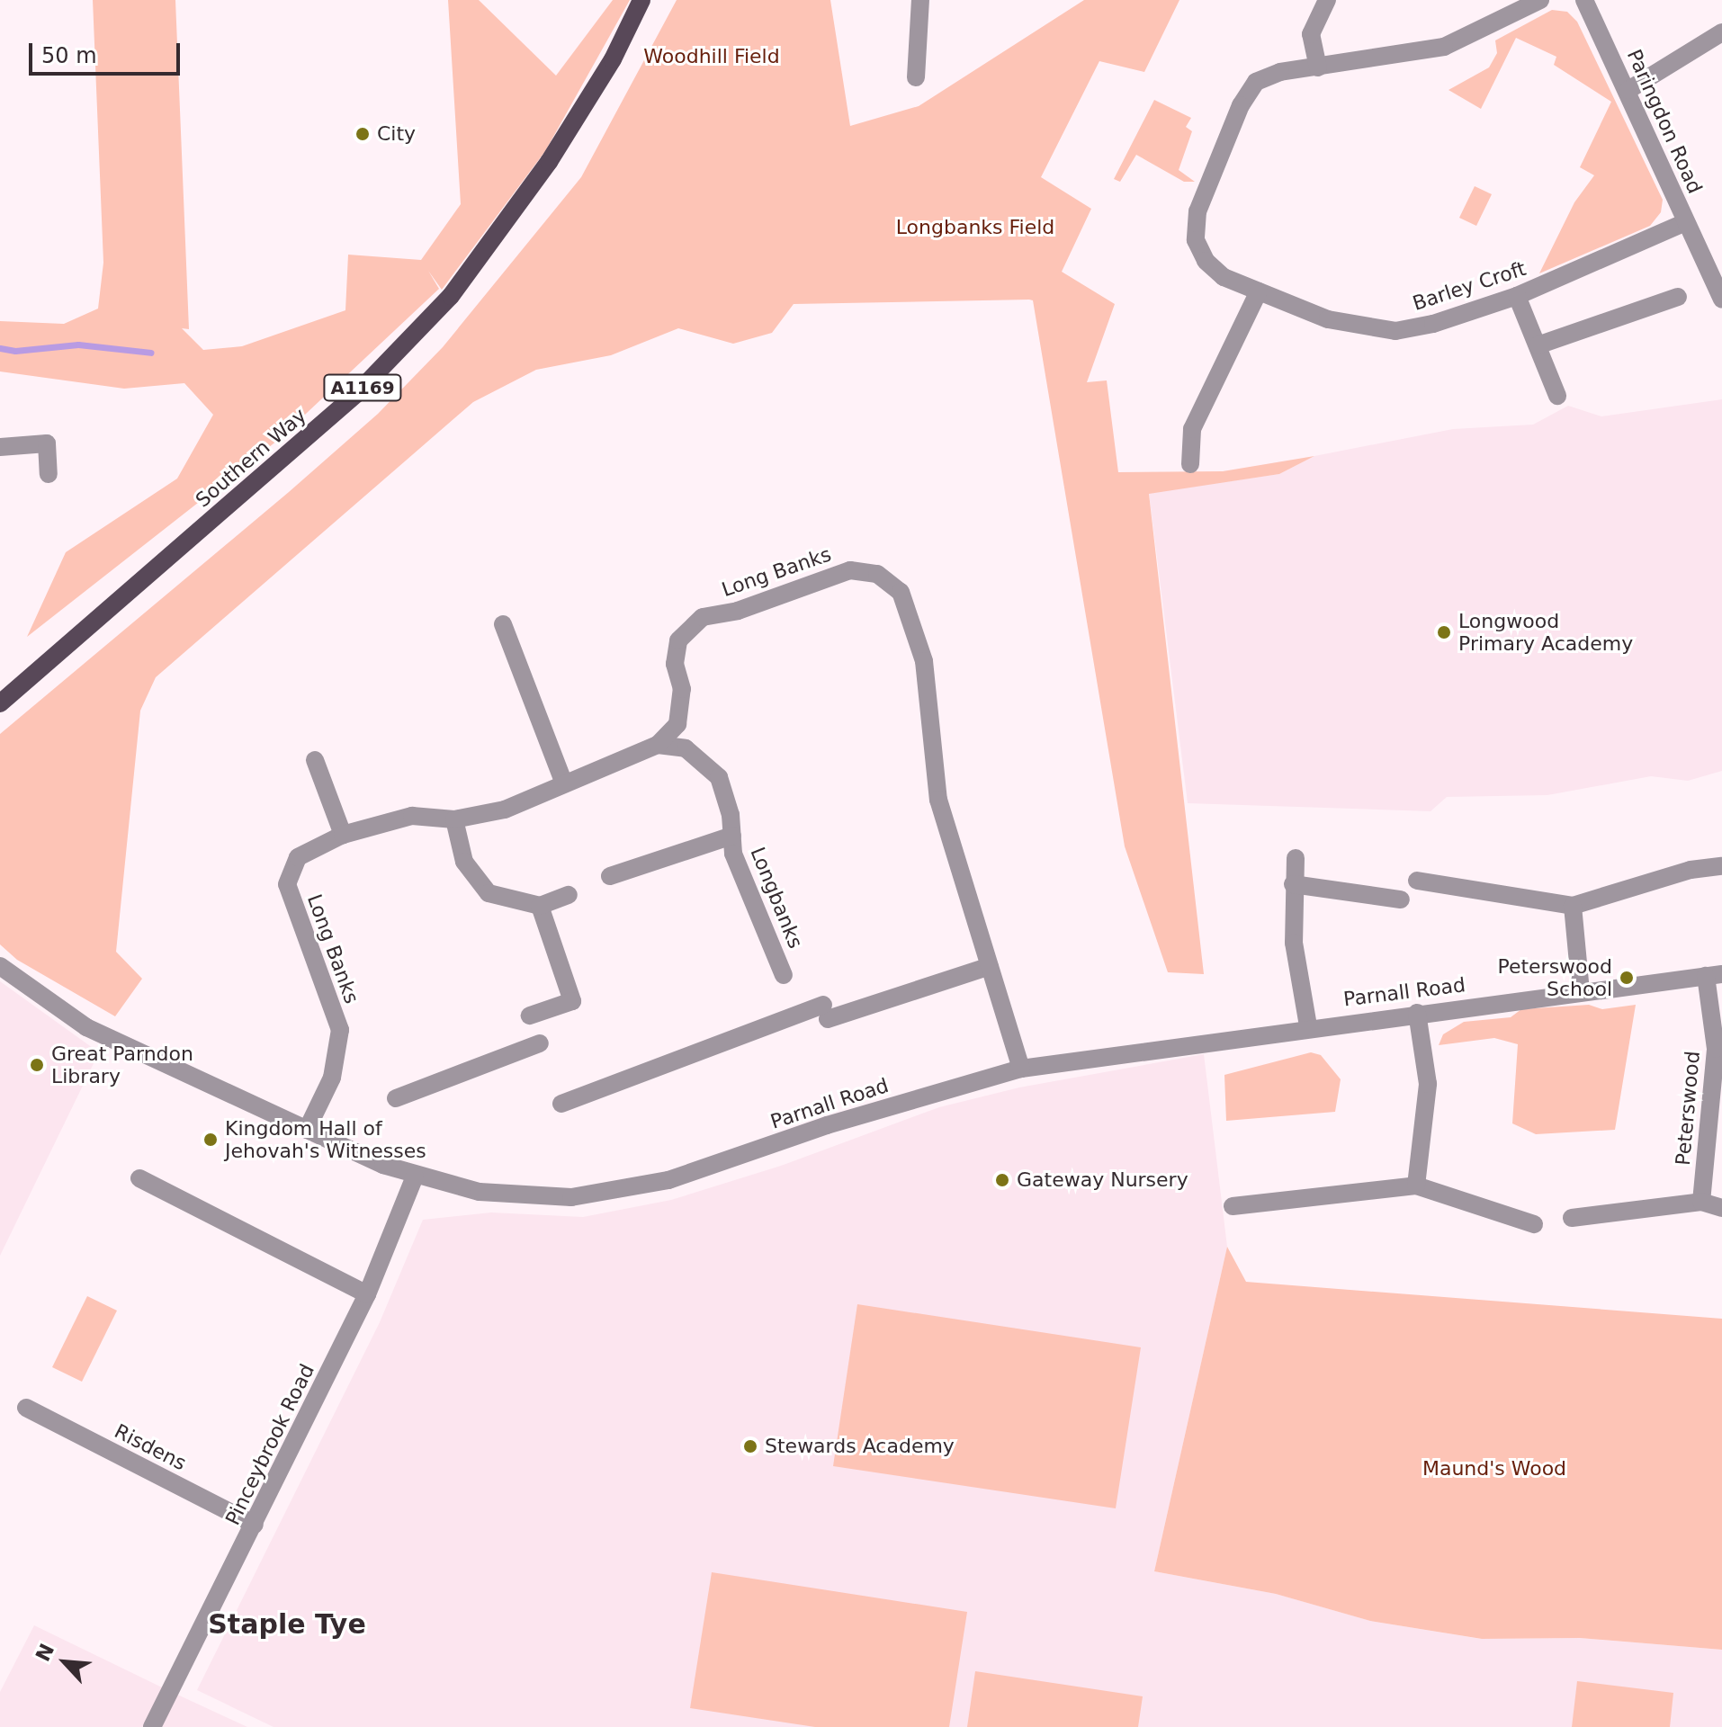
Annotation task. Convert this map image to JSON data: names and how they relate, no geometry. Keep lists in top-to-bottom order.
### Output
{
  "streets": {
    "main road": ["A1169", "Southern Way"],
    "street": [
      "Paringdon Road",
      "Barley Croft",
      "Long Banks",
      "Longbanks",
      "Parnall Road",
      "Peterswood",
      "Pinceybrook Road",
      "Risdens"
    ]
  },
  "crossings": [
    ["Paringdon Road", "Barley Croft"],
    ["Long Banks", "Longbanks"],
    ["Long Banks", "Parnall Road"],
    ["Parnall Road", "Peterswood"],
    ["Parnall Road", "Pinceybrook Road"],
    ["Pinceybrook Road", "Risdens"]
  ],
  "districts": ["Staple Tye"],
  "parks": ["Woodhill Field", "Longbanks Field", "Maund's Wood"],
  "places": [
    "City",
    "Longwood Primary Academy",
    "Peterswood School",
    "Great Parndon Library",
    "Kingdom Hall of Jehovah's Witnesses",
    "Gateway Nursery",
    "Stewards Academy"
  ],
  "scale_bar": "50 m",
  "north": "top left"
}
